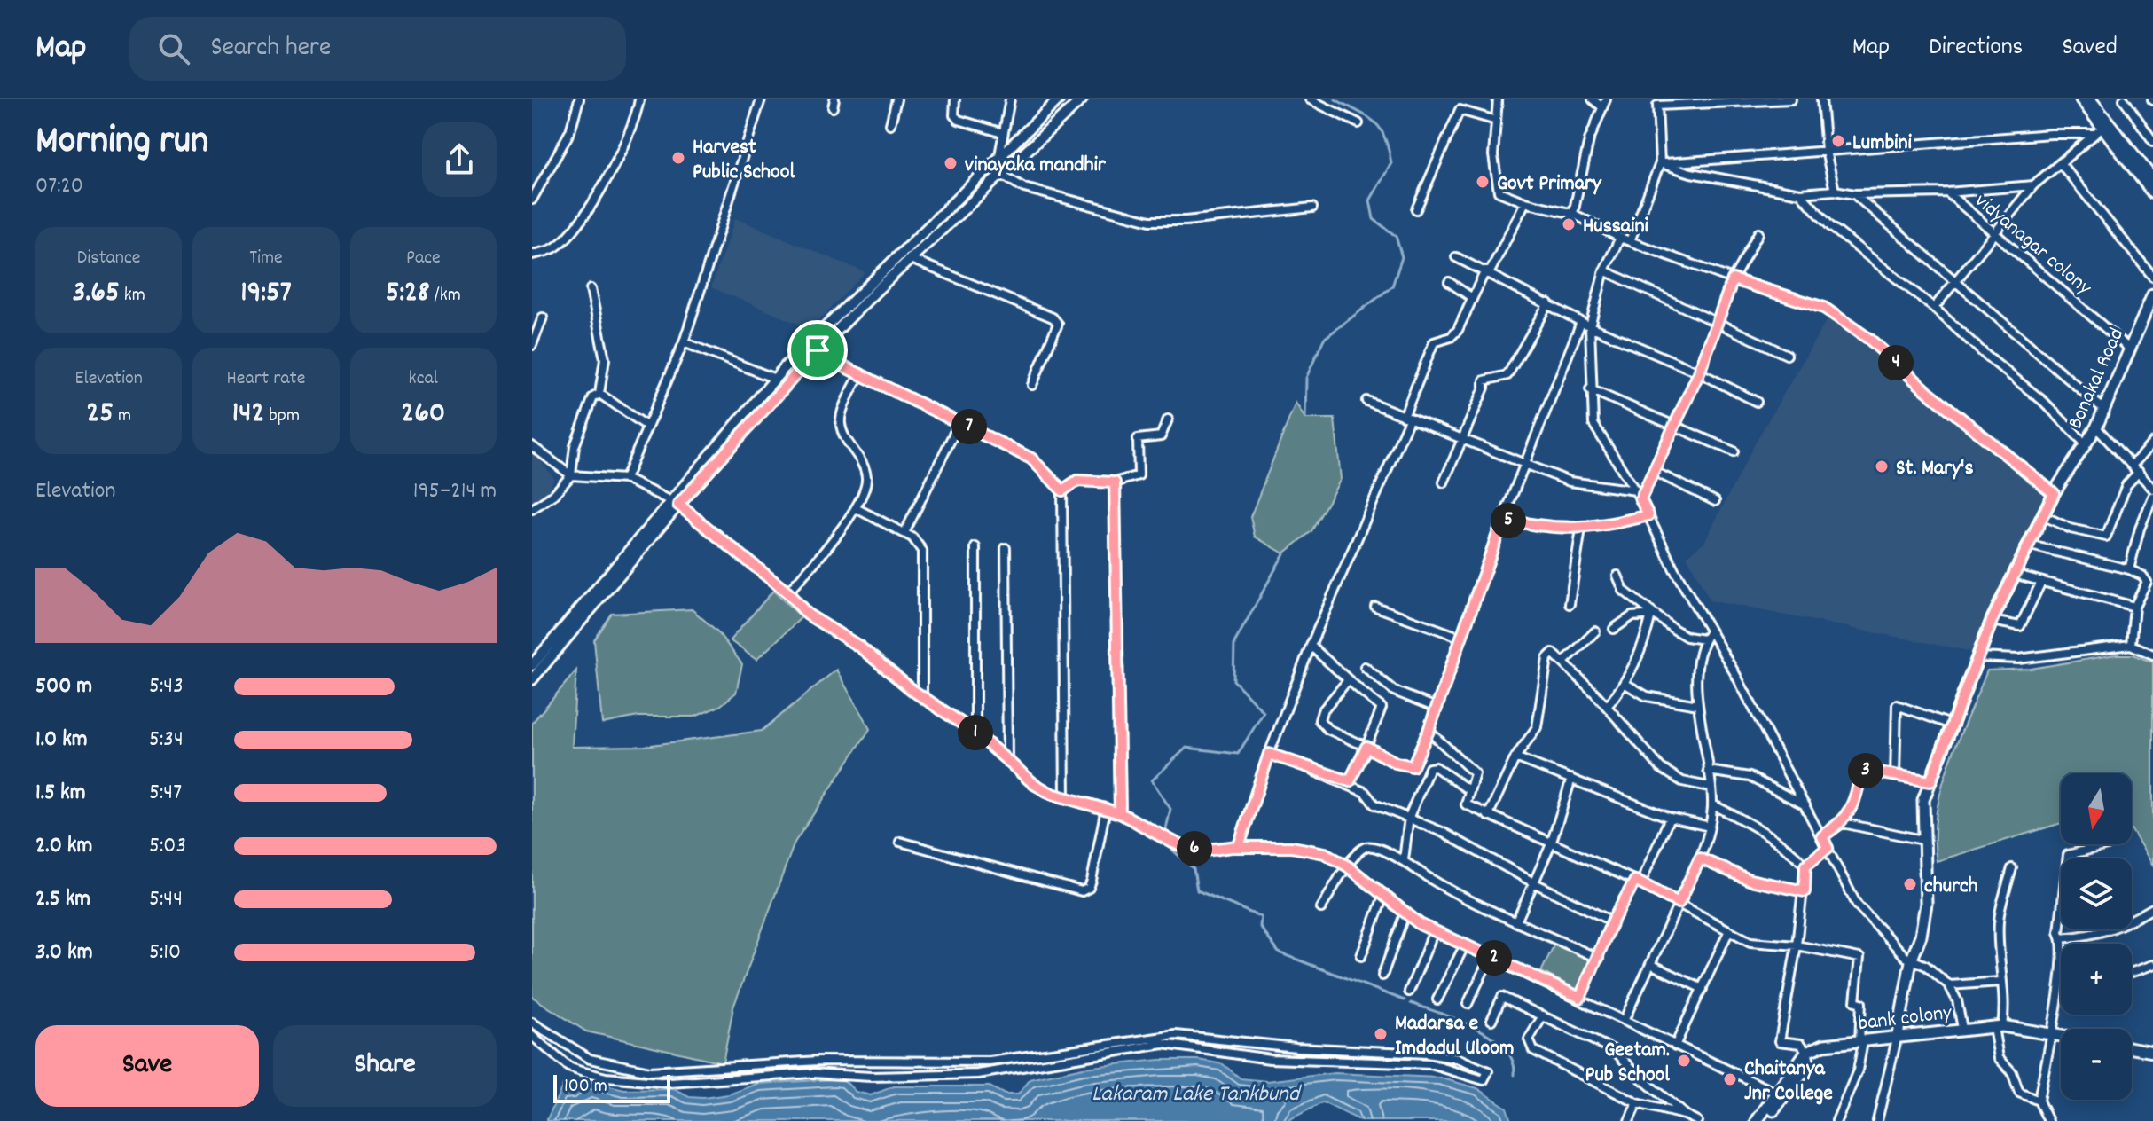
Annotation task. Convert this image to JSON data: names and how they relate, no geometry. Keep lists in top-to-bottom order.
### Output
{
  "streets": {
    "main road": ["Bonakal Road", "bank colony"],
    "street": ["vidyanagar colony"]
  },
  "crossings": [
    ["vidyanagar colony", "Bonakal Road"],
    ["Bonakal Road", "bank colony"]
  ],
  "water": ["Lakaram Lake Tankbund"],
  "places": [
    "Lumbini",
    "Harvest Public School",
    "vinayaka mandhir",
    "Govt Primary",
    "Hussaini",
    "St. Mary's",
    "church",
    "Madarsa e Imdadul Uloom",
    "Geetam. Pub School",
    "Chaitanya Jnr College"
  ],
  "scale_bar": "100 m",
  "north": "bottom",
  "page": {
    "header": "Map",
    "search": "Search here",
    "nav": ["Map", "Directions", "Saved"],
    "heading": ["Morning run", "07:20"],
    "stats": [
      ["Distance", "3.65 km"],
      ["Time", "19:57"],
      ["Pace", "5:28 /km"],
      ["Elevation", "25 m"],
      ["Heart rate", "142 bpm"],
      ["kcal", "260"]
    ],
    "pins": [
      "4",
      "7",
      "5",
      "1",
      "3",
      "6",
      "2"
    ],
    "chart": ["Elevation", "195–214 m"],
    "list": [
      {
        "name": "500 m",
        "note": "5:43"
      },
      {
        "name": "1.0 km",
        "note": "5:34"
      },
      {
        "name": "1.5 km",
        "note": "5:47"
      },
      {
        "name": "2.0 km",
        "note": "5:03"
      },
      {
        "name": "2.5 km",
        "note": "5:44"
      },
      {
        "name": "3.0 km",
        "note": "5:10"
      }
    ],
    "map_buttons": ["+", "−"],
    "buttons": ["Save", "Share"],
    "scale": "100 m"
  }
}
